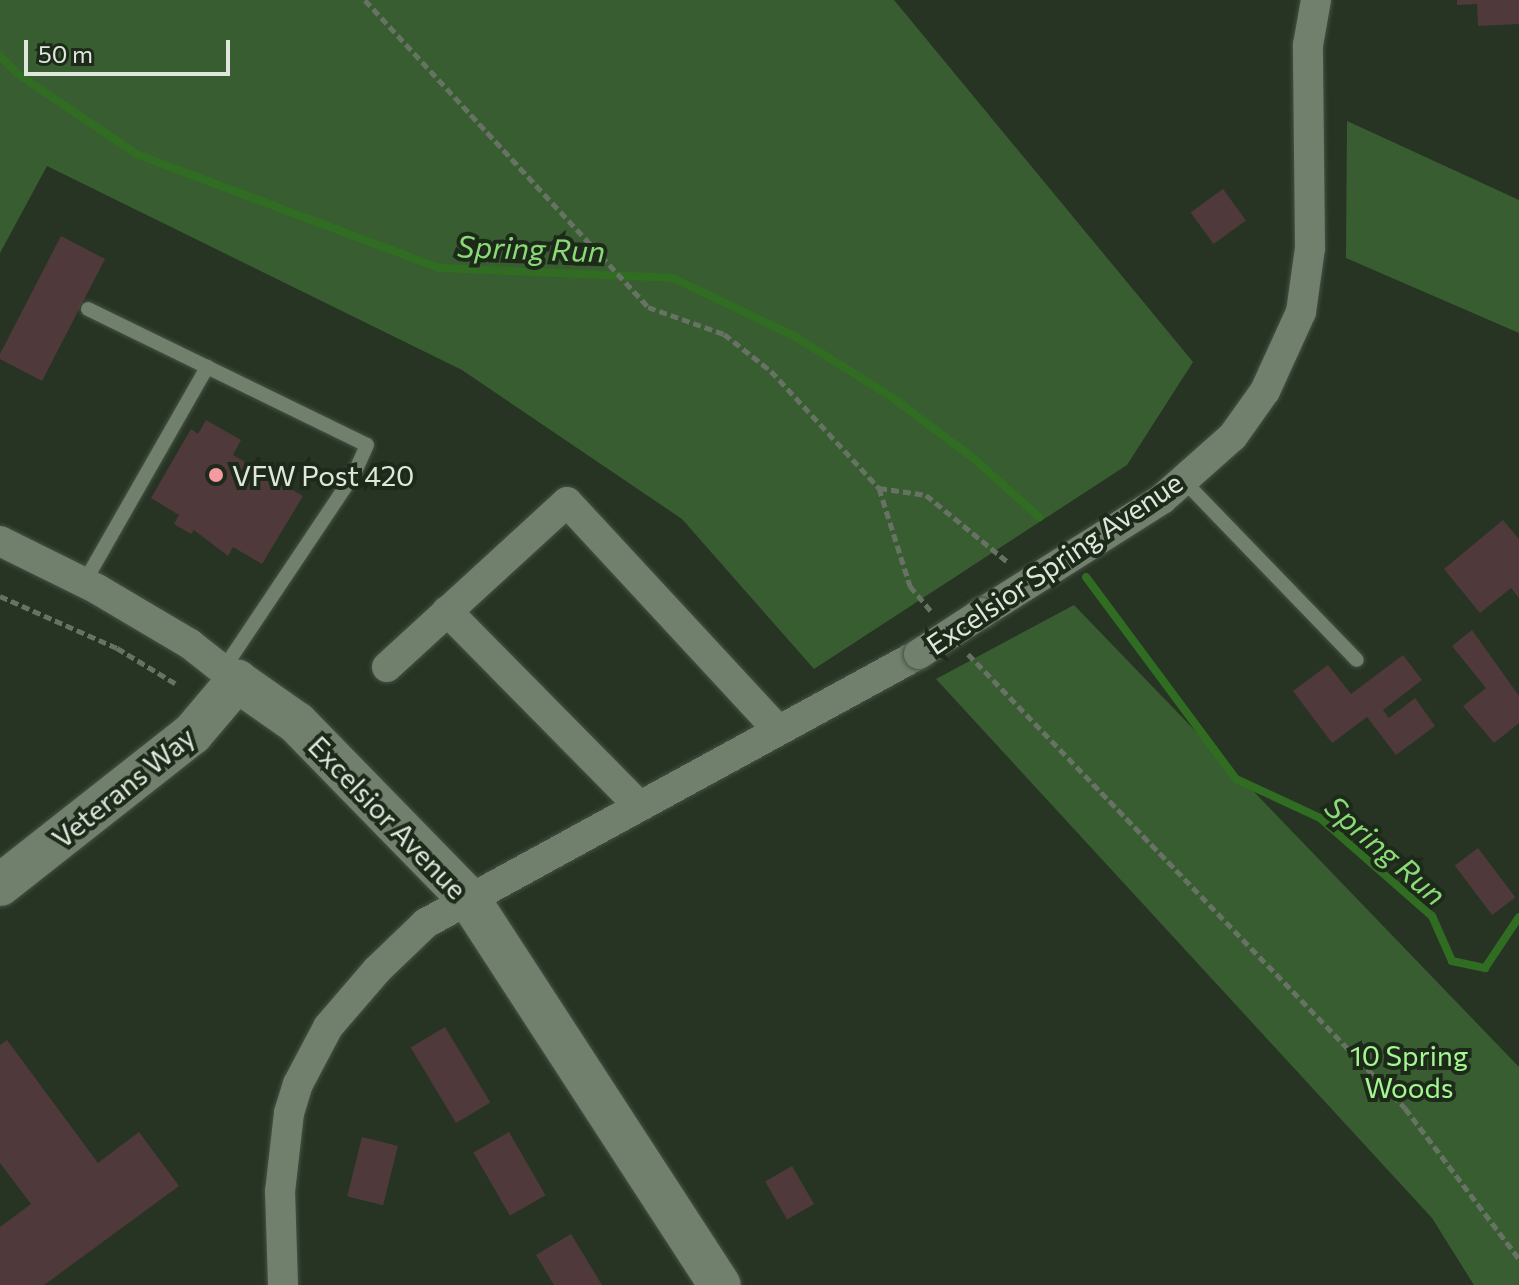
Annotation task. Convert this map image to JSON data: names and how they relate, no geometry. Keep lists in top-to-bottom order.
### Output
{
  "streets": {
    "street": ["Excelsior Spring Avenue", "Veterans Way", "Excelsior Avenue"]
  },
  "crossings": [
    ["Excelsior Spring Avenue", "Excelsior Avenue"],
    ["Veterans Way", "Excelsior Avenue"]
  ],
  "water": ["Spring Run"],
  "parks": ["10 Spring Woods"],
  "places": ["VFW Post 420"],
  "scale_bar": "50 m"
}
